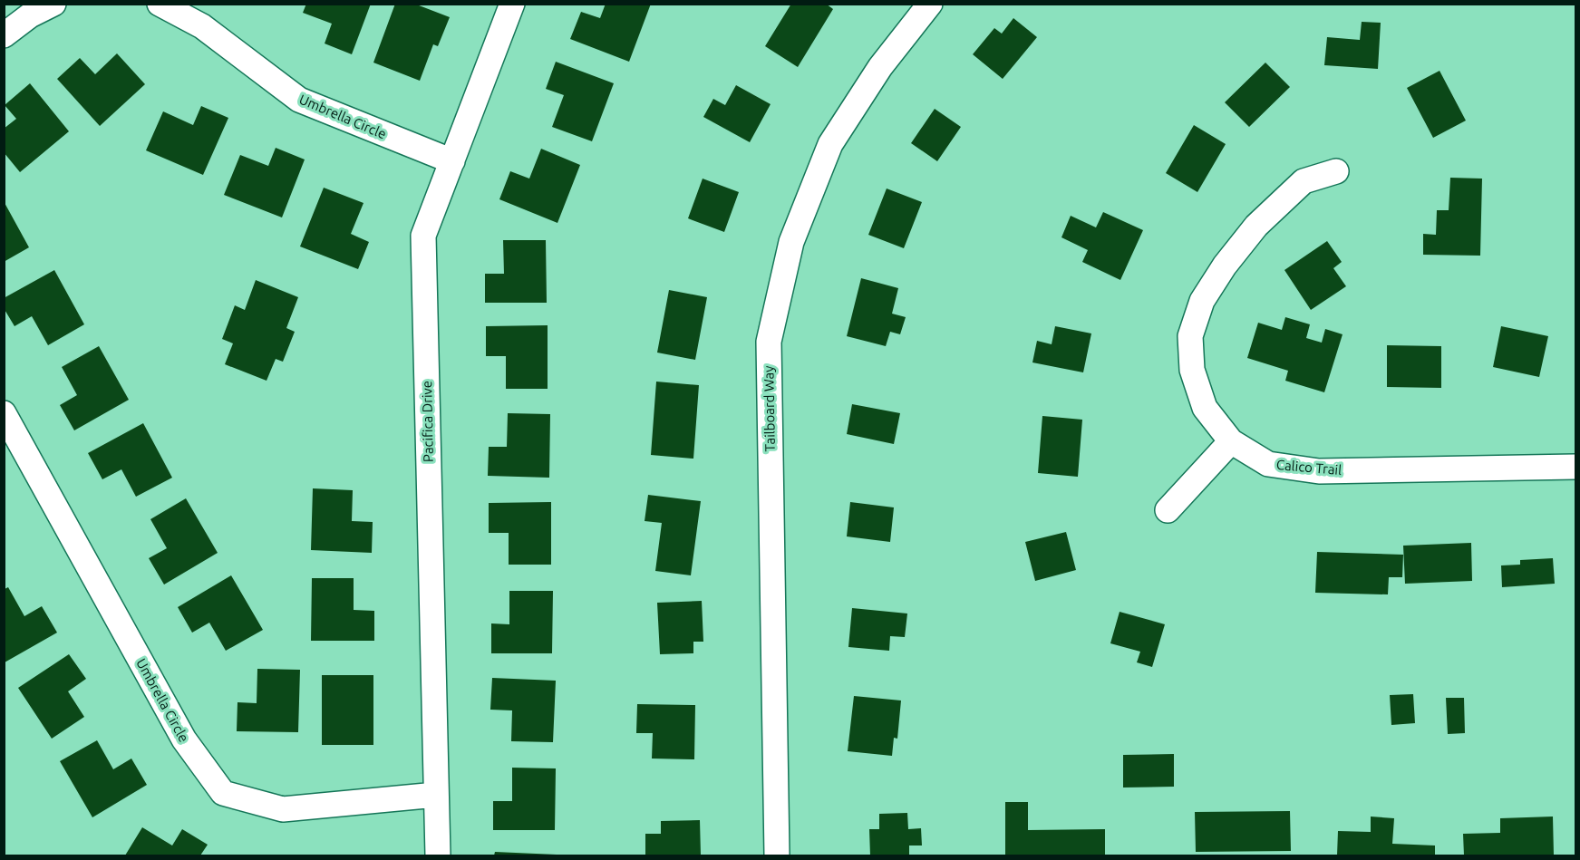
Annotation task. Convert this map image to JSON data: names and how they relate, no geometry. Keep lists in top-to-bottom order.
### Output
{
  "streets": {
    "street": [
      "Umbrella Circle",
      "Tailboard Way",
      "Pacifica Drive",
      "Calico Trail"
    ]
  },
  "crossings": [
    ["Umbrella Circle", "Pacifica Drive"]
  ]
}
